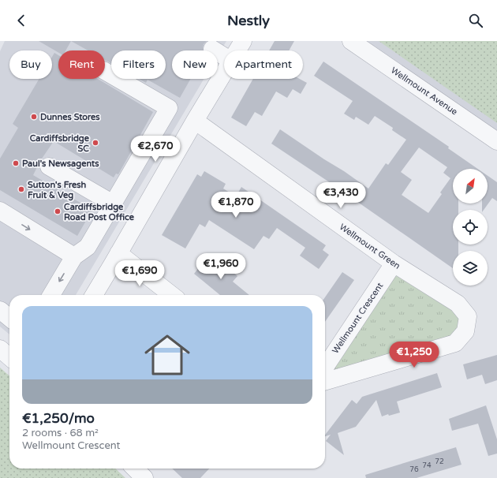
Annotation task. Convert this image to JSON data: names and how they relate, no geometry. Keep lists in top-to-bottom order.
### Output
{
  "streets": {
    "street": ["Wellmount Avenue", "Wellmount Green", "Wellmount Crescent"]
  },
  "crossings": [
    ["Wellmount Green", "Wellmount Crescent"]
  ],
  "places": [
    "Dunnes Stores",
    "Cardiffsbridge SC",
    "Paul's Newsagents",
    "Sutton's Fresh Fruit & Veg",
    "Cardiffsbridge Road Post Office"
  ],
  "house_numbers": ["72", "74", "76"],
  "north": "top right",
  "page": {
    "header": "Nestly",
    "chip": [
      "Buy",
      "Rent",
      "Filters",
      "New",
      "Apartment"
    ],
    "price": [
      "€2,670",
      "€3,430",
      "€1,870",
      "€1,960",
      "€1,690",
      "€1,250"
    ],
    "list": [
      {
        "name": "€1,250/mo",
        "note": "2 rooms · 68 m² · Wellmount Crescent"
      }
    ]
  }
}
